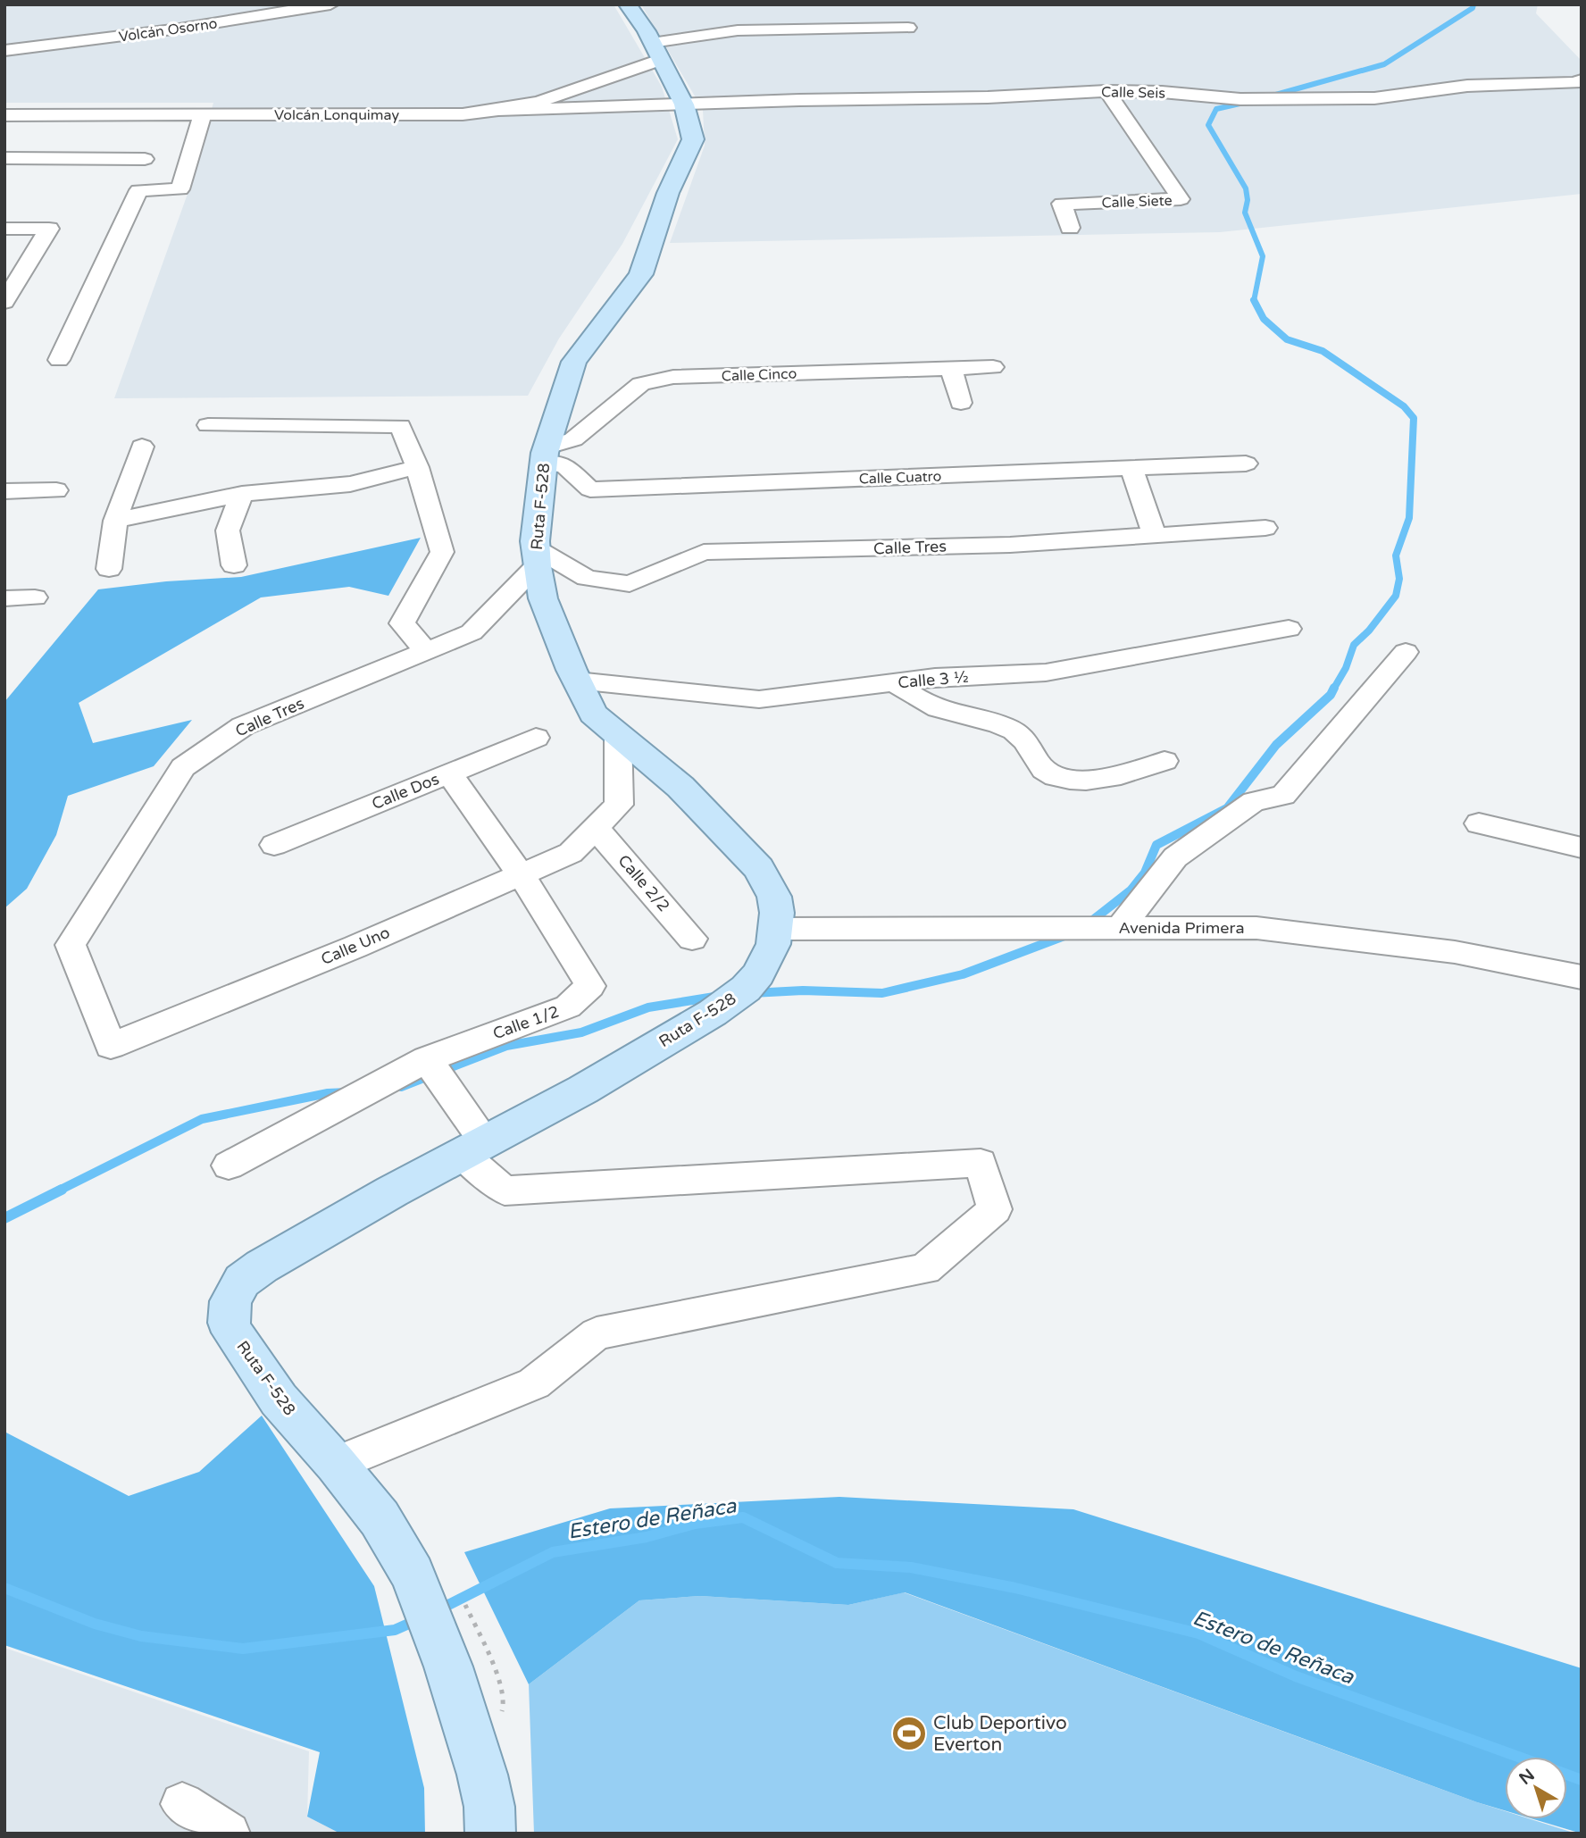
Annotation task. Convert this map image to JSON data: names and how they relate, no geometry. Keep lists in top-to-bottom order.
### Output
{
  "streets": {
    "main road": ["Ruta F-528"],
    "street": [
      "Volcán Osorno",
      "Calle Seis",
      "Volcán Lonquimay",
      "Calle Siete",
      "Calle Cinco",
      "Calle Cuatro",
      "Calle Tres",
      "Calle 3 ½",
      "Calle Dos",
      "Calle 2/2",
      "Avenida Primera",
      "Calle Uno",
      "Calle 1/2"
    ]
  },
  "crossings": [
    ["Calle Seis", "Volcán Lonquimay"],
    ["Calle Seis", "Calle Siete"],
    ["Calle Seis", "Ruta F-528"],
    ["Volcán Lonquimay", "Ruta F-528"],
    ["Calle Cinco", "Calle Cuatro"],
    ["Calle Cinco", "Ruta F-528"],
    ["Calle Cuatro", "Ruta F-528"],
    ["Ruta F-528", "Calle Tres"],
    ["Ruta F-528", "Calle 3 ½"],
    ["Ruta F-528", "Avenida Primera"],
    ["Ruta F-528", "Calle Uno"],
    ["Calle Tres", "Calle Uno"],
    ["Calle Dos", "Calle 1/2"],
    ["Calle 2/2", "Calle Uno"],
    ["Calle Uno", "Calle 1/2"]
  ],
  "water": ["Estero de Reñaca"],
  "places": {
    "sports": ["Club Deportivo Everton"]
  },
  "north": "top left"
}
